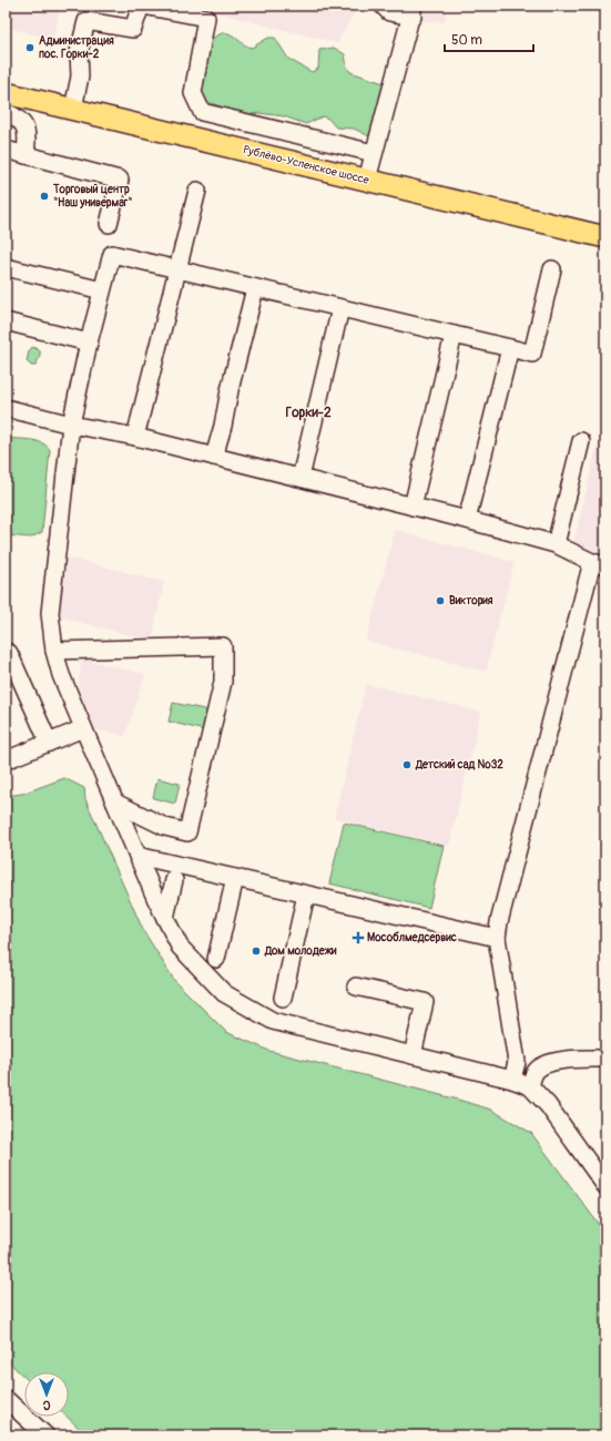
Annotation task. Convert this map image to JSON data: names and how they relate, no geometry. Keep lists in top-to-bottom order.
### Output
{
  "streets": {
    "main road": ["Рублёво-Успенское шоссе"]
  },
  "districts": ["Горки-2"],
  "places": {
    "other": [
      "Администрация пос. Горки-2",
      "Торговый центр \"Наш универмаг\"",
      "Виктория",
      "Детский сад №32",
      "Дом молодежи"
    ],
    "health": ["Мособлмедсервис"]
  },
  "scale_bar": "50 m",
  "north": "bottom"
}
